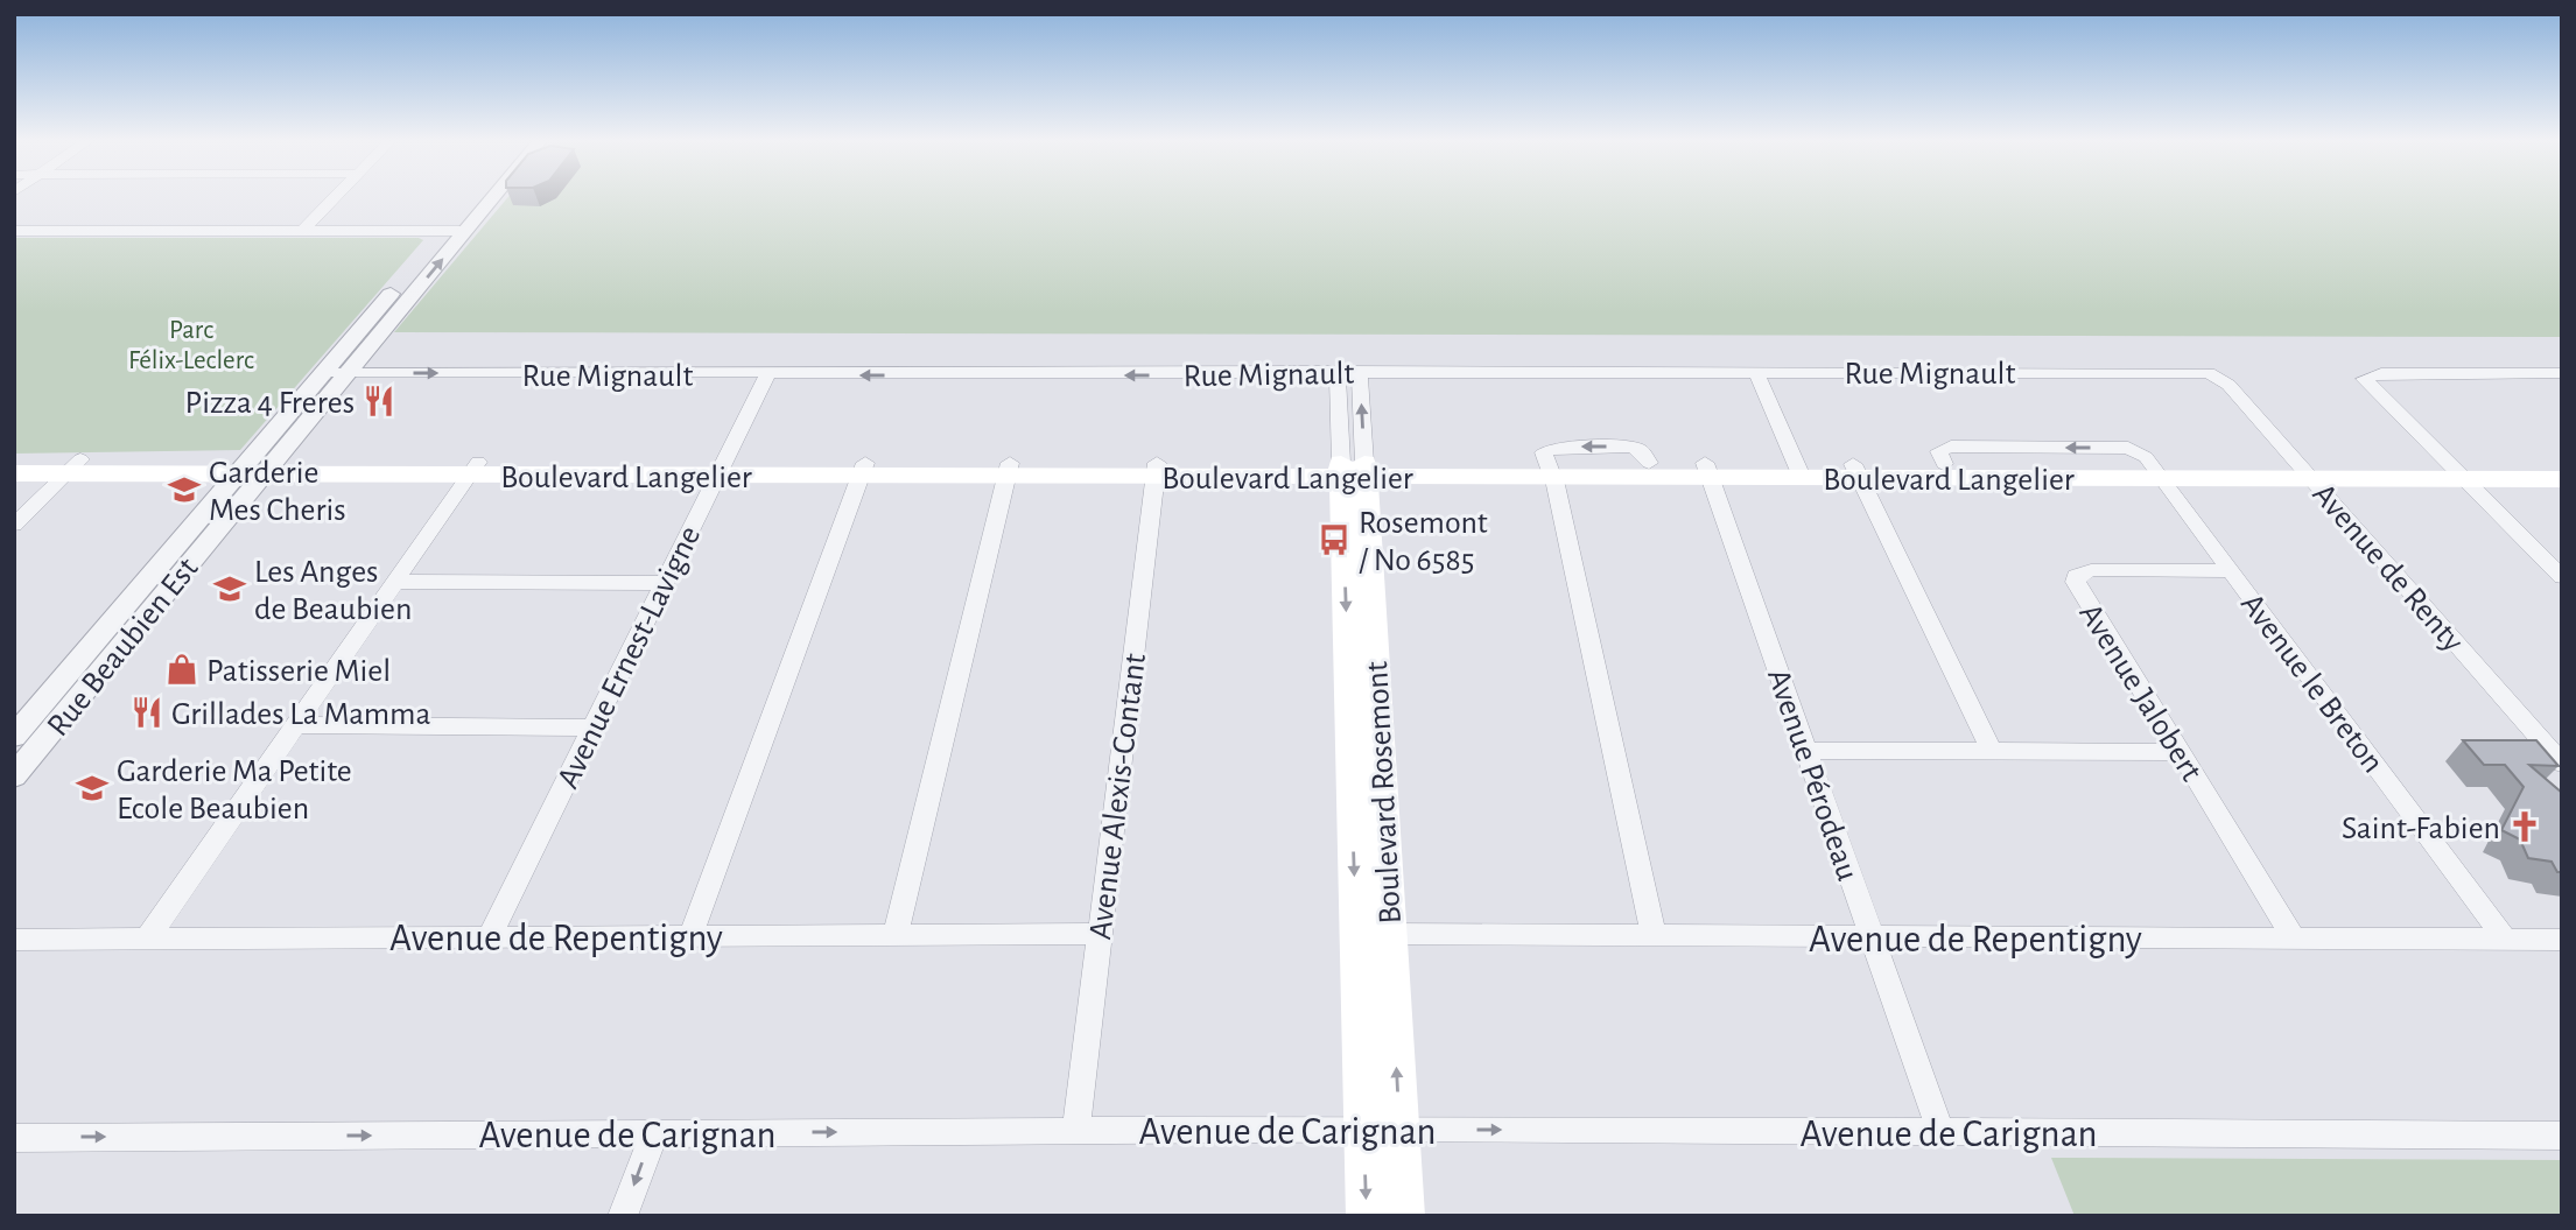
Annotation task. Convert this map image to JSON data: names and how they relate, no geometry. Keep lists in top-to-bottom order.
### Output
{
  "streets": {
    "main road": ["Boulevard Langelier", "Boulevard Rosemont"],
    "street": [
      "Rue Mignault",
      "Avenue de Renty",
      "Rue Beaubien Est",
      "Avenue Ernest-Lavigne",
      "Avenue le Breton",
      "Avenue Jalobert",
      "Avenue Pérodeau",
      "Avenue Alexis-Contant",
      "Avenue de Repentigny",
      "Avenue de Carignan"
    ]
  },
  "crossings": [
    ["Rue Mignault", "Avenue de Renty"],
    ["Rue Mignault", "Rue Beaubien Est"],
    ["Rue Mignault", "Avenue Ernest-Lavigne"],
    ["Rue Mignault", "Boulevard Rosemont"],
    ["Boulevard Langelier", "Avenue de Renty"],
    ["Boulevard Langelier", "Rue Beaubien Est"],
    ["Boulevard Langelier", "Avenue Ernest-Lavigne"],
    ["Boulevard Langelier", "Avenue le Breton"],
    ["Boulevard Langelier", "Avenue Pérodeau"],
    ["Boulevard Langelier", "Boulevard Rosemont"],
    ["Boulevard Langelier", "Avenue Alexis-Contant"],
    ["Avenue Ernest-Lavigne", "Avenue de Repentigny"],
    ["Avenue le Breton", "Avenue Jalobert"],
    ["Avenue le Breton", "Avenue de Repentigny"],
    ["Avenue Jalobert", "Avenue de Repentigny"],
    ["Avenue Pérodeau", "Avenue de Repentigny"],
    ["Avenue Pérodeau", "Avenue de Carignan"],
    ["Boulevard Rosemont", "Avenue de Repentigny"],
    ["Boulevard Rosemont", "Avenue de Carignan"],
    ["Avenue Alexis-Contant", "Avenue de Repentigny"],
    ["Avenue Alexis-Contant", "Avenue de Carignan"]
  ],
  "one_way": ["Avenue de Carignan"],
  "parks": ["Parc Félix-Leclerc"],
  "places": {
    "restaurant": ["Pizza 4 Freres", "Grillades La Mamma"],
    "school or university": ["Garderie Mes Cheris", "Les Anges de Beaubien", "Garderie Ma Petite Ecole Beaubien"],
    "bus stop": ["Rosemont / No 6585"],
    "shop": ["Patisserie Miel"],
    "church": ["Saint-Fabien"]
  }
}
